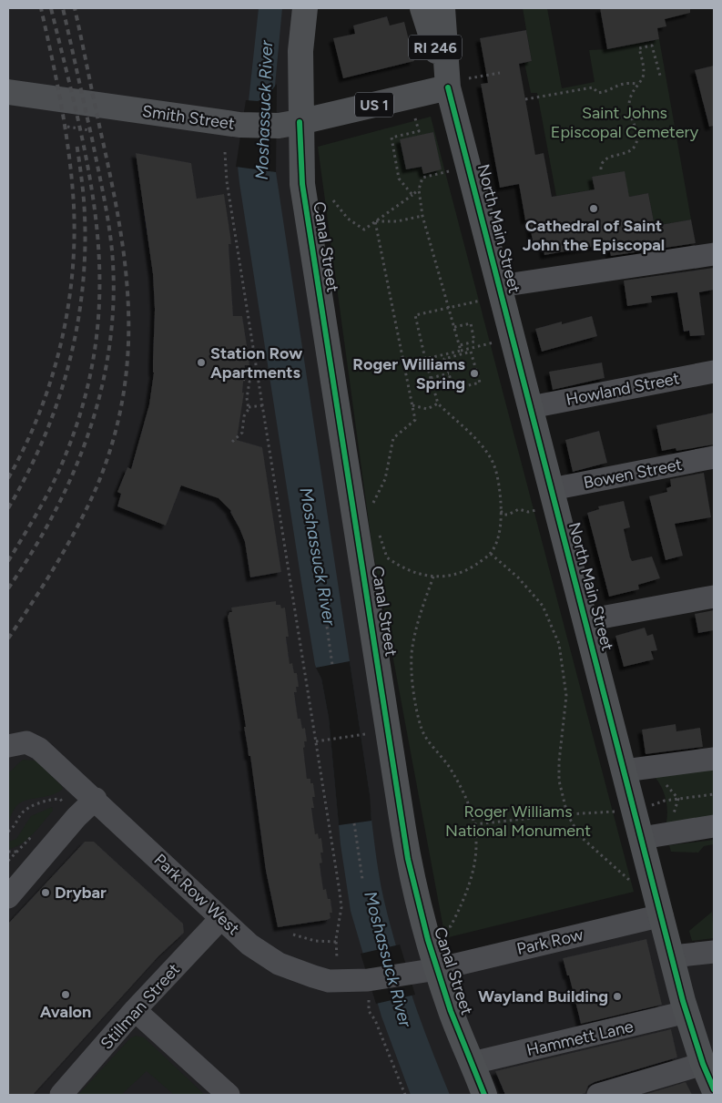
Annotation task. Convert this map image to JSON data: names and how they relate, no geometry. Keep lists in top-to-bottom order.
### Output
{
  "streets": {
    "main road": [
      "RI 246",
      "US 1",
      "Smith Street",
      "North Main Street",
      "Canal Street"
    ],
    "street": [
      "Howland Street",
      "Bowen Street",
      "Park Row West",
      "Park Row",
      "Stillman Street",
      "Hammett Lane"
    ]
  },
  "crossings": [
    ["RI 246", "Smith Street"],
    ["RI 246", "North Main Street"],
    ["Smith Street", "North Main Street"],
    ["Smith Street", "Canal Street"],
    ["North Main Street", "Howland Street"],
    ["North Main Street", "Bowen Street"],
    ["North Main Street", "Park Row"],
    ["North Main Street", "Hammett Lane"],
    ["Canal Street", "Park Row West"],
    ["Canal Street", "Park Row"],
    ["Canal Street", "Hammett Lane"],
    ["Park Row West", "Park Row"],
    ["Park Row West", "Stillman Street"]
  ],
  "water": ["Moshassuck River"],
  "parks": ["Saint Johns Episcopal Cemetery", "Roger Williams National Monument"],
  "places": [
    "Cathedral of Saint John the Episcopal",
    "Station Row Apartments",
    "Roger Williams Spring",
    "Drybar",
    "Avalon",
    "Wayland Building"
  ]
}
